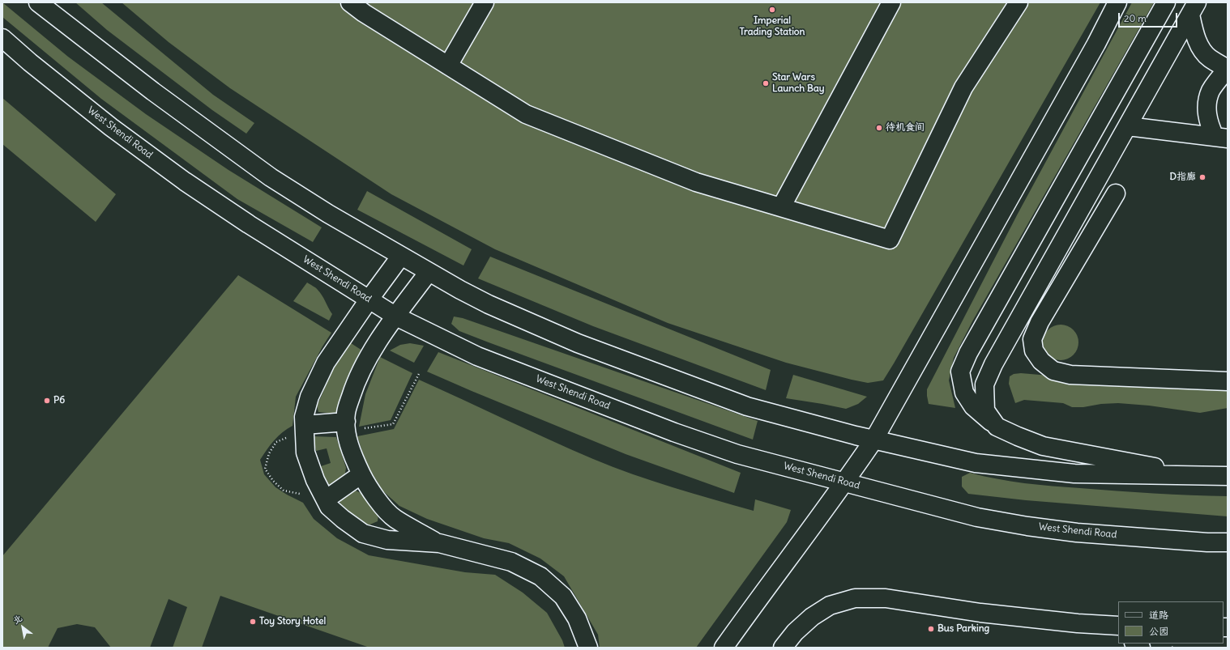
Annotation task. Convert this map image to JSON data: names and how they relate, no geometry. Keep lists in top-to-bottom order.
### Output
{
  "streets": {
    "street": ["West Shendi Road"]
  },
  "places": [
    "Imperial Trading Station",
    "Star Wars Launch Bay",
    "待机食间",
    "D指廊",
    "P6",
    "Toy Story Hotel",
    "Bus Parking"
  ],
  "legend": ["道路", "公园"],
  "scale_bar": "20 m",
  "north": "top left"
}
